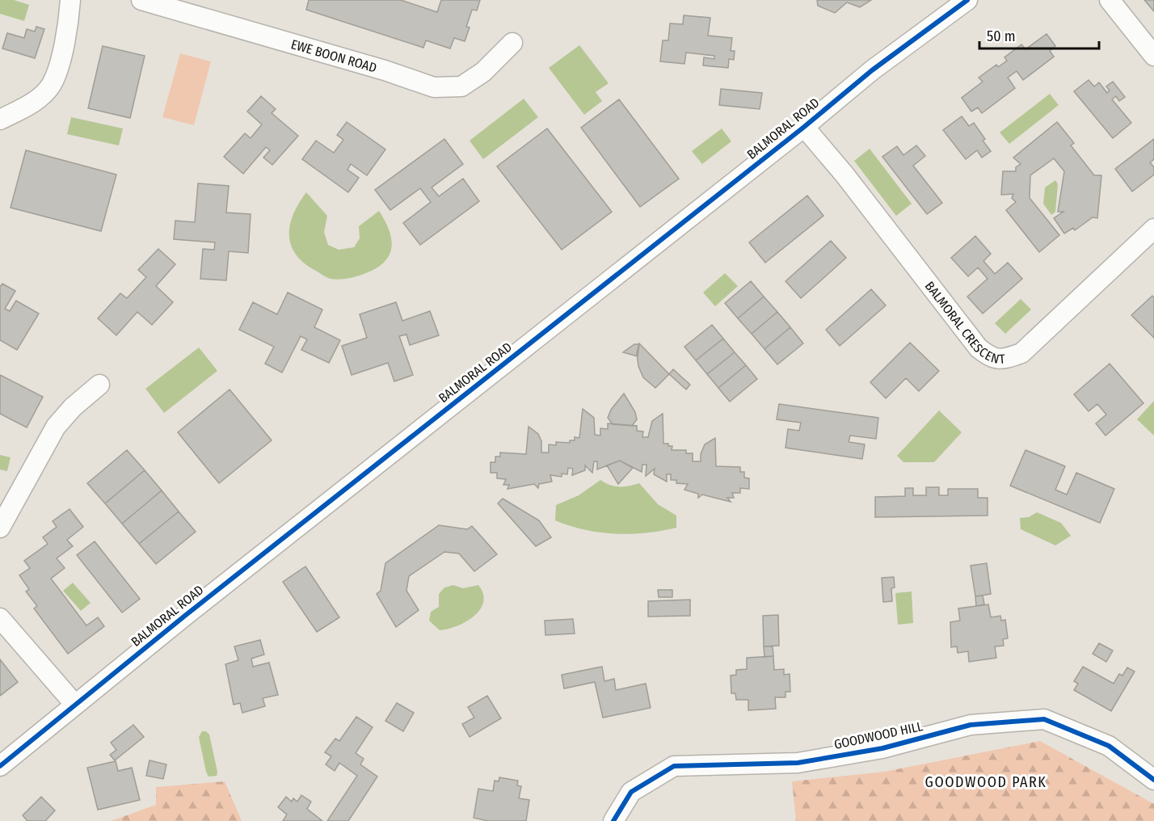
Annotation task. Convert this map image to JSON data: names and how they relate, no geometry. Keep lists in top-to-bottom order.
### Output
{
  "streets": {
    "street": [
      "EWE BOON ROAD",
      "BALMORAL ROAD",
      "BALMORAL CRESCENT",
      "GOODWOOD HILL"
    ]
  },
  "crossings": [
    ["BALMORAL ROAD", "BALMORAL CRESCENT"]
  ],
  "districts": ["GOODWOOD PARK"],
  "scale_bar": "50 m"
}
